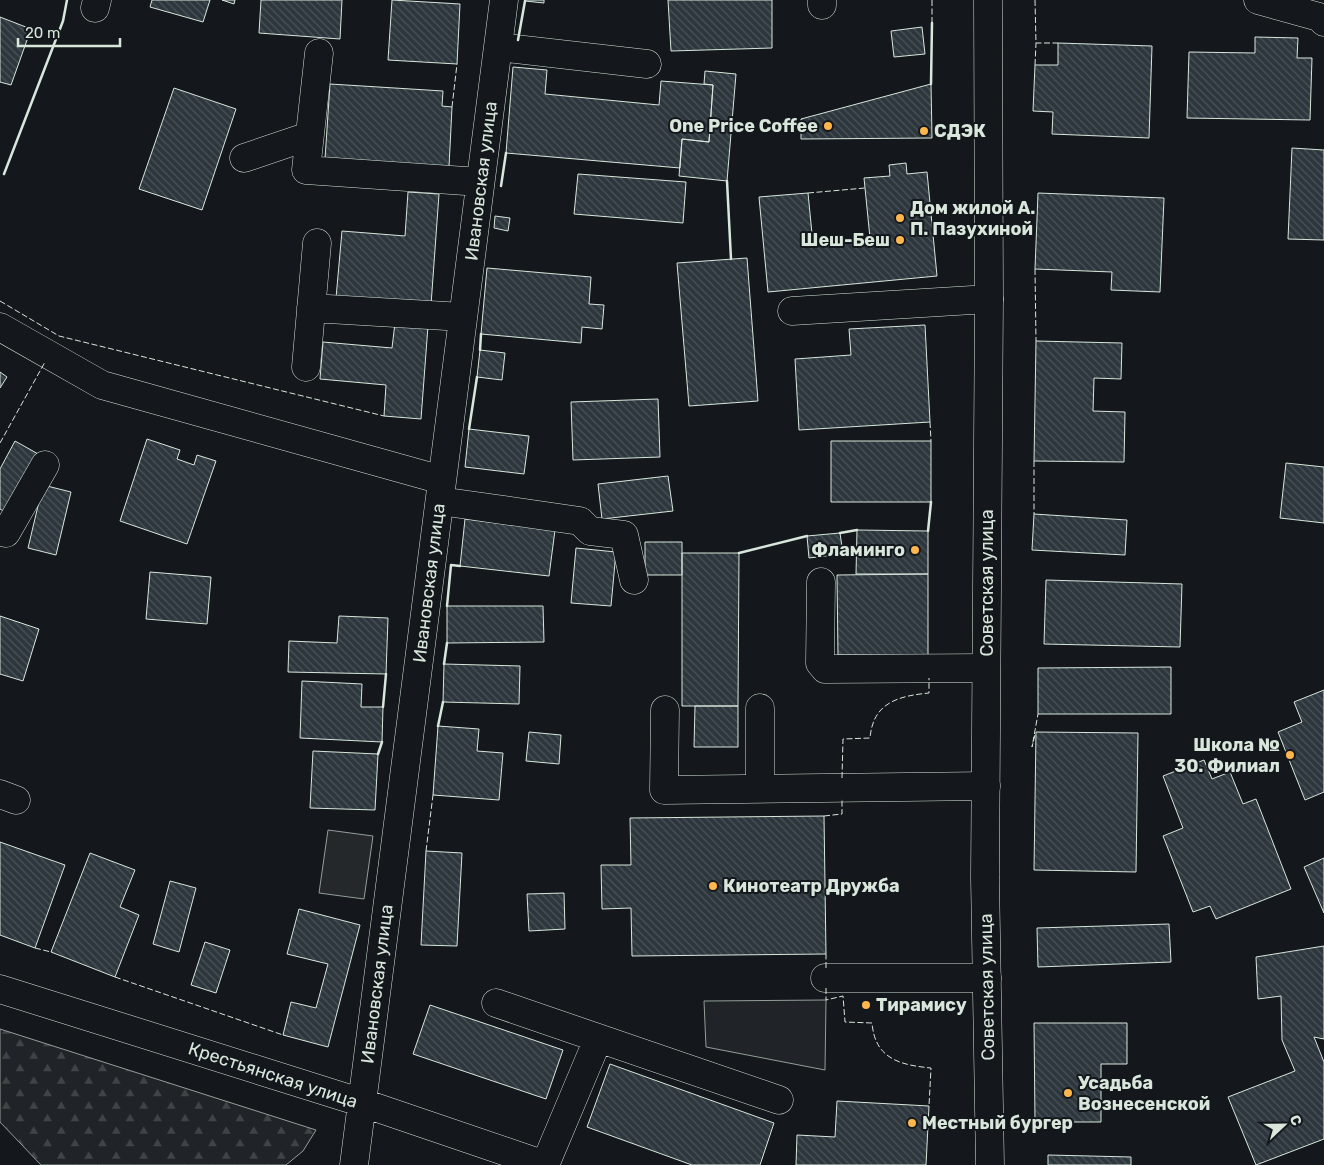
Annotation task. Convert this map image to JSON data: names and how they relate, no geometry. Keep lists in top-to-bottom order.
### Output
{
  "streets": {
    "street": ["Ивановская улица", "Советская улица", "Крестьянская улица"]
  },
  "crossings": [
    ["Ивановская улица", "Крестьянская улица"]
  ],
  "places": [
    "One Price Coffee",
    "СДЭК",
    "Дом жилой А. П. Пазухиной",
    "Шеш-Беш",
    "Фламинго",
    "Школа № 30. Филиал",
    "Кинотеатр Дружба",
    "Тирамису",
    "Усадьба Вознесенской",
    "Местный бургер"
  ],
  "scale_bar": "20 m",
  "north": "right"
}
